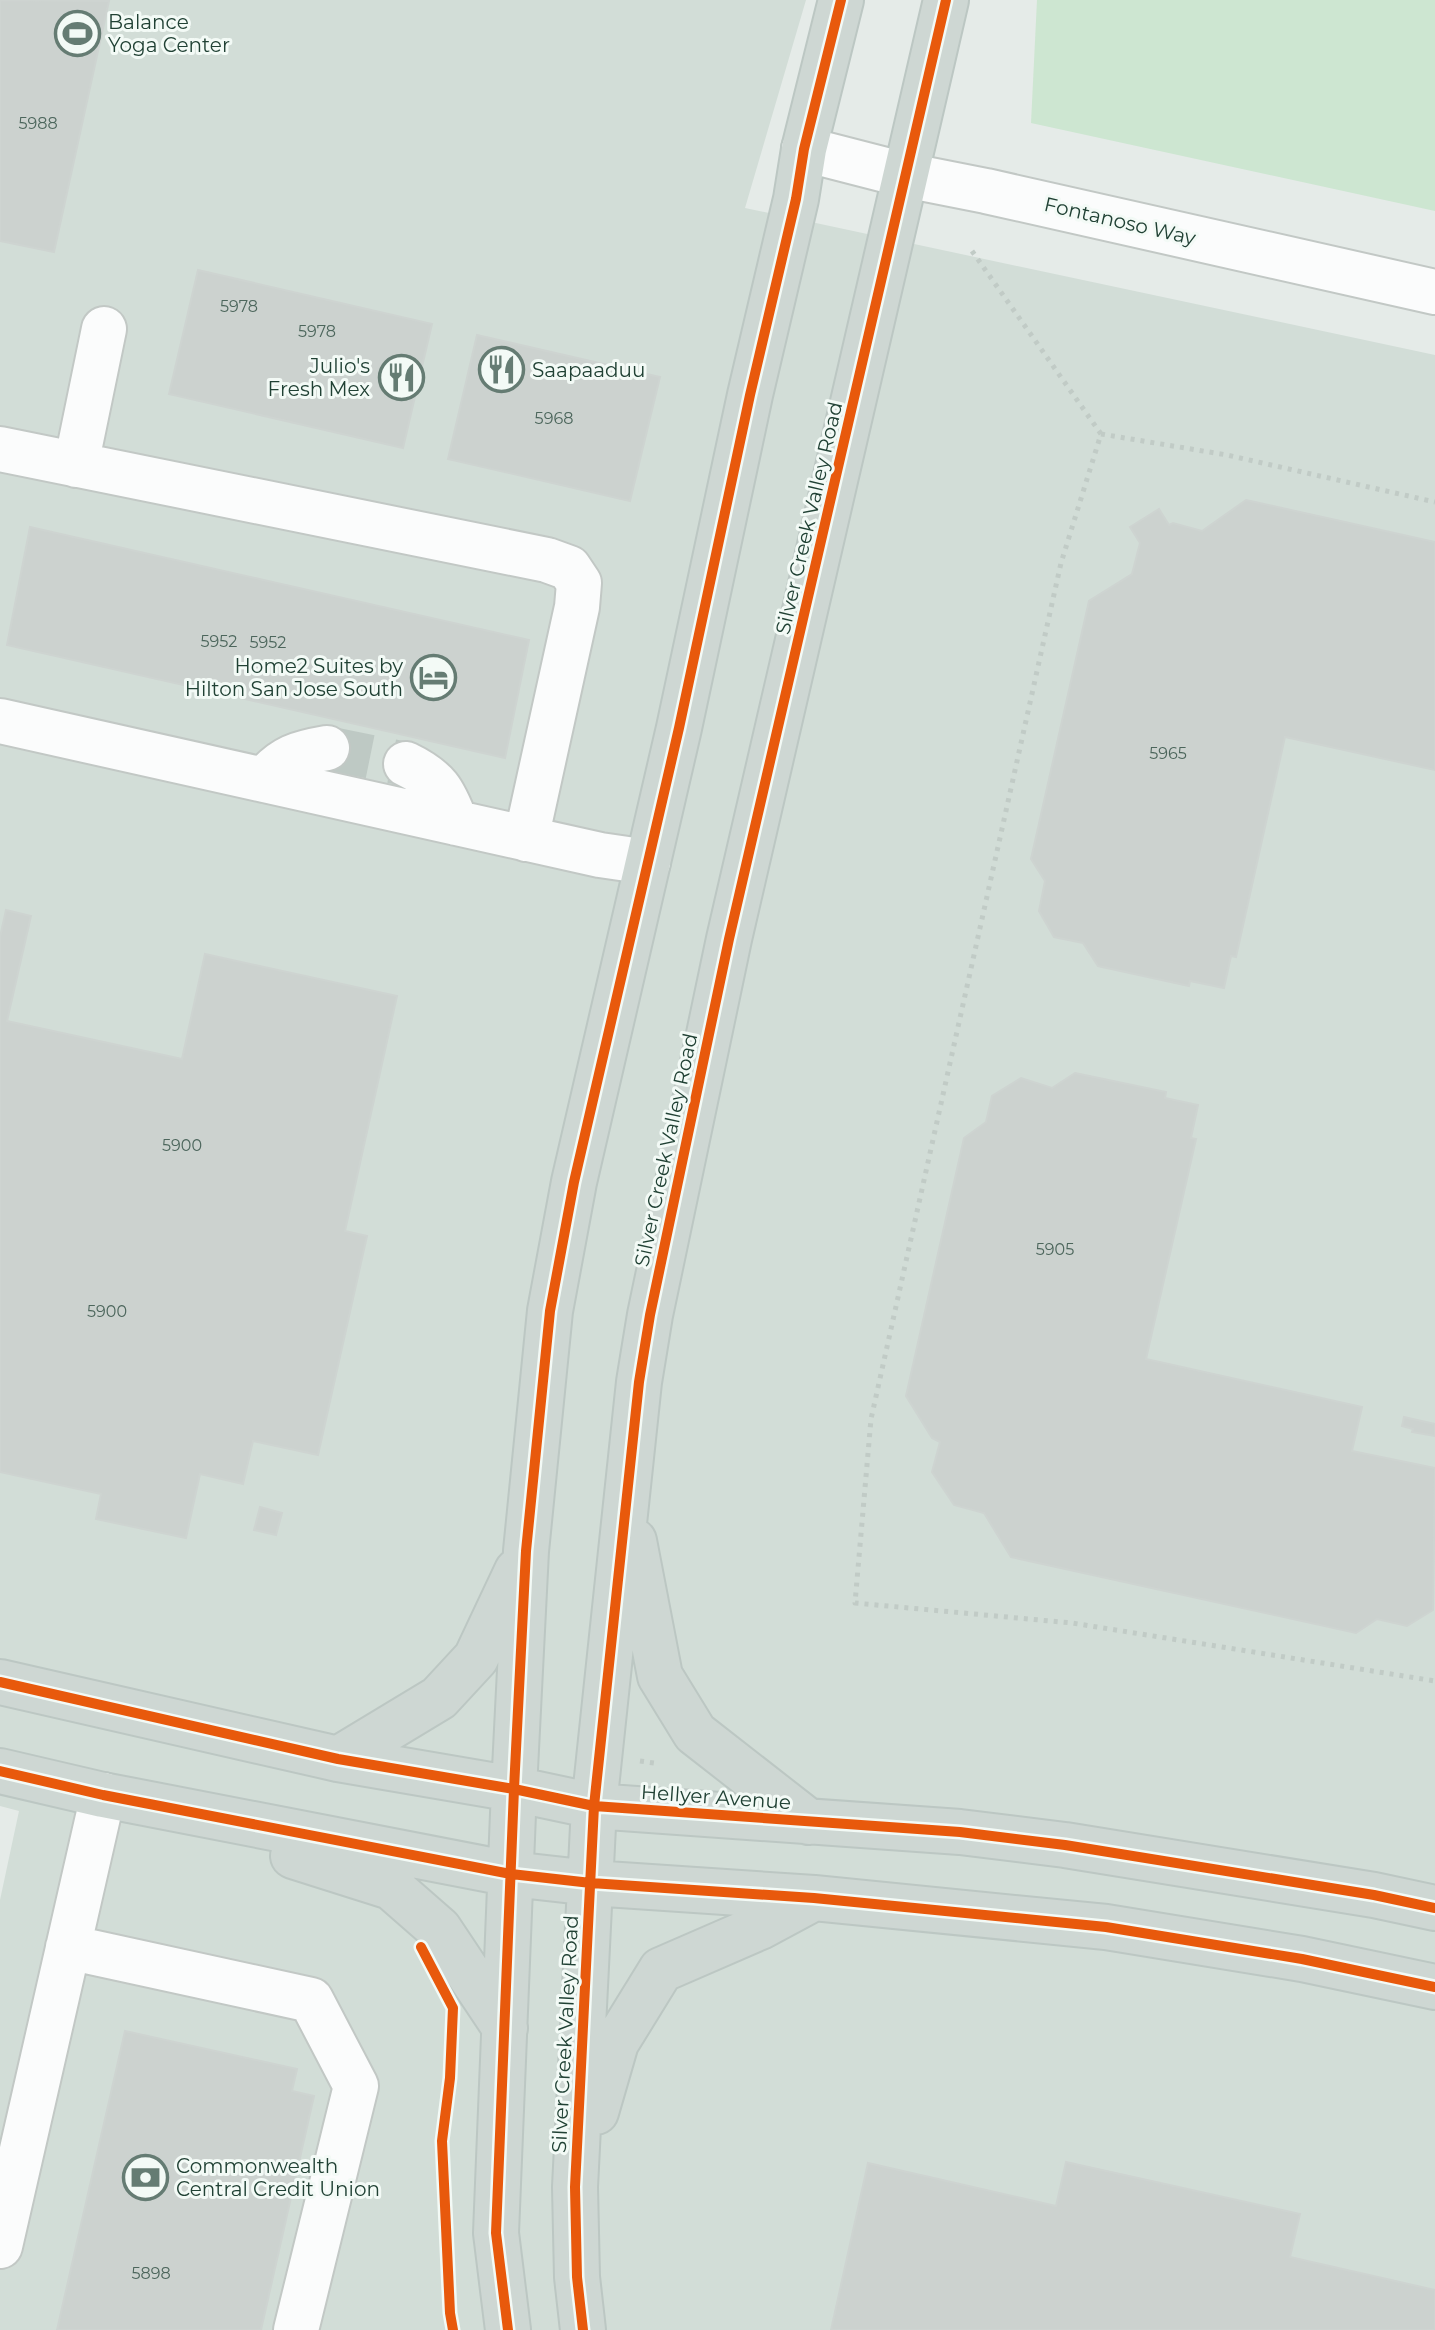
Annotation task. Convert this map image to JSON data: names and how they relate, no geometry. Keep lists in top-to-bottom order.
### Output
{
  "streets": {
    "main road": ["Silver Creek Valley Road", "Hellyer Avenue"],
    "street": ["Fontanoso Way"]
  },
  "crossings": [
    ["Fontanoso Way", "Silver Creek Valley Road"],
    ["Silver Creek Valley Road", "Hellyer Avenue"]
  ],
  "places": {
    "sports": ["Balance Yoga Center"],
    "restaurant": ["Saapaaduu", "Julio's Fresh Mex"],
    "hotel": ["Home2 Suites by Hilton San Jose South"],
    "bank": ["Commonwealth Central Credit Union"]
  },
  "house_numbers": [
    "5988",
    "5978",
    "5978",
    "5968",
    "5952",
    "5952",
    "5965",
    "5900",
    "5905",
    "5900",
    "5898"
  ]
}
